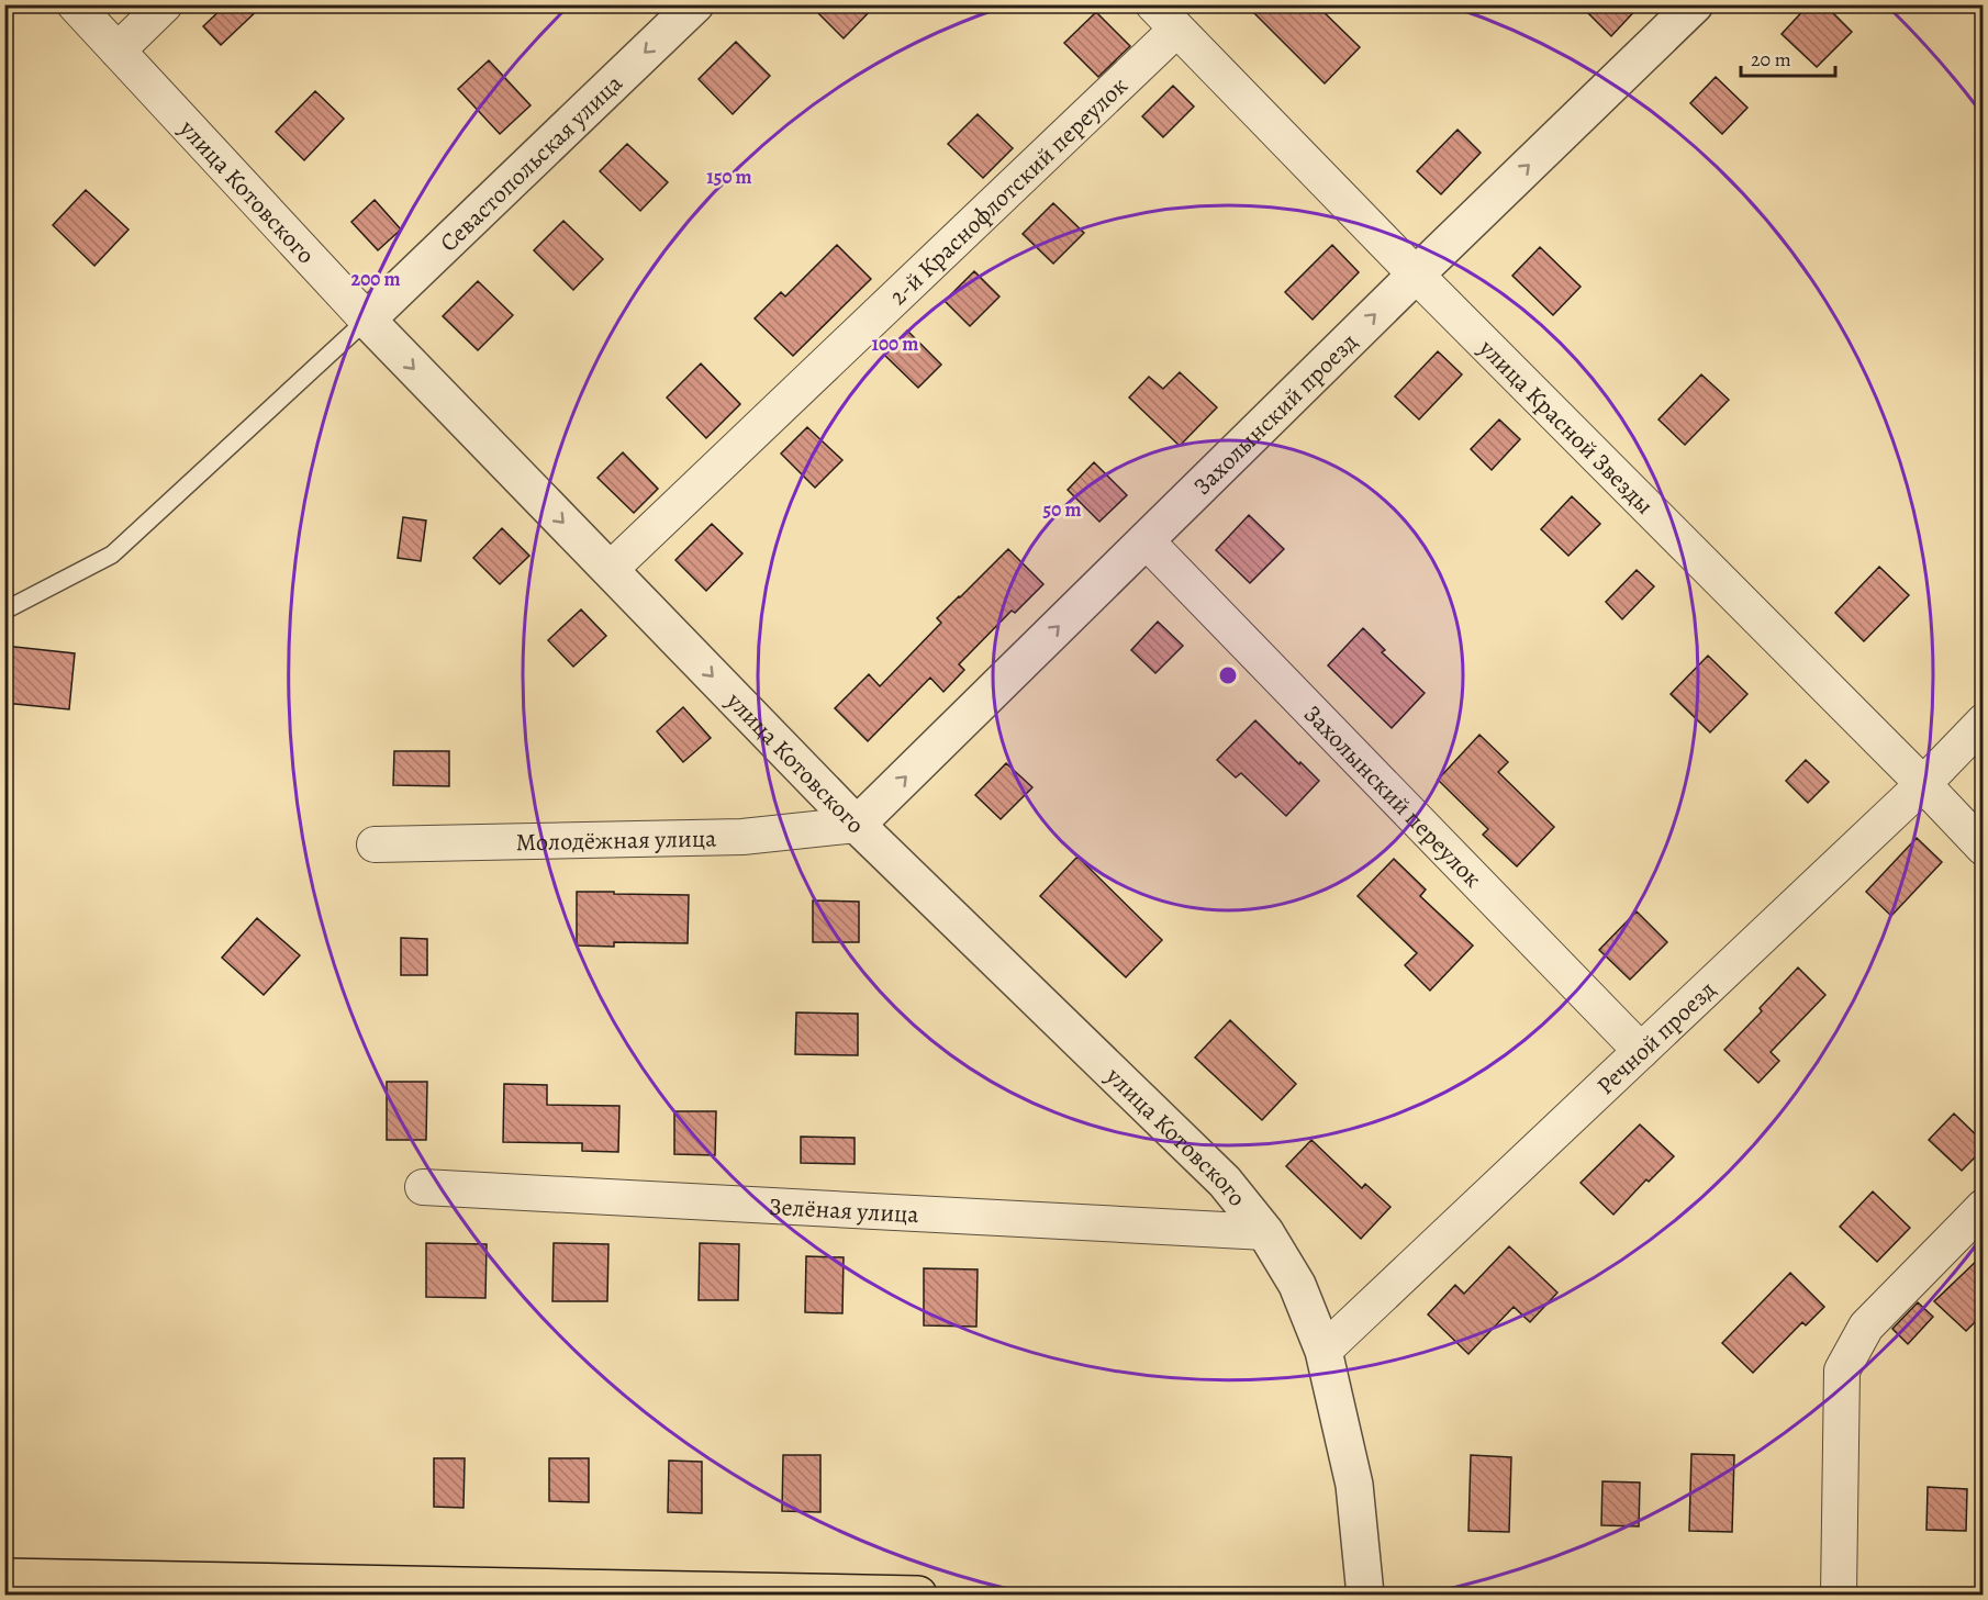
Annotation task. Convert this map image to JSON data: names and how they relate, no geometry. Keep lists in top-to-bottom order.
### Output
{
  "streets": {
    "street": [
      "Севастопольская улица",
      "2-й Краснофлотский переулок",
      "улица Котовского",
      "Захолынский проезд",
      "улица Красной Звезды",
      "Захолынский переулок",
      "Молодёжная улица",
      "Речной проезд",
      "Зелёная улица"
    ]
  },
  "crossings": [
    ["Севастопольская улица", "улица Котовского"],
    ["2-й Краснофлотский переулок", "улица Котовского"],
    ["2-й Краснофлотский переулок", "улица Красной Звезды"],
    ["улица Котовского", "Захолынский проезд"],
    ["улица Котовского", "Молодёжная улица"],
    ["улица Котовского", "Речной проезд"],
    ["улица Котовского", "Зелёная улица"],
    ["Захолынский проезд", "улица Красной Звезды"],
    ["Захолынский проезд", "Захолынский переулок"],
    ["Захолынский проезд", "Молодёжная улица"],
    ["улица Красной Звезды", "Речной проезд"],
    ["Захолынский переулок", "Речной проезд"]
  ],
  "one_way": ["Севастопольская улица", "Захолынский проезд"],
  "scale_bar": "20 m",
  "rings": [
    "150 m",
    "200 m",
    "100 m",
    "50 m"
  ]
}
